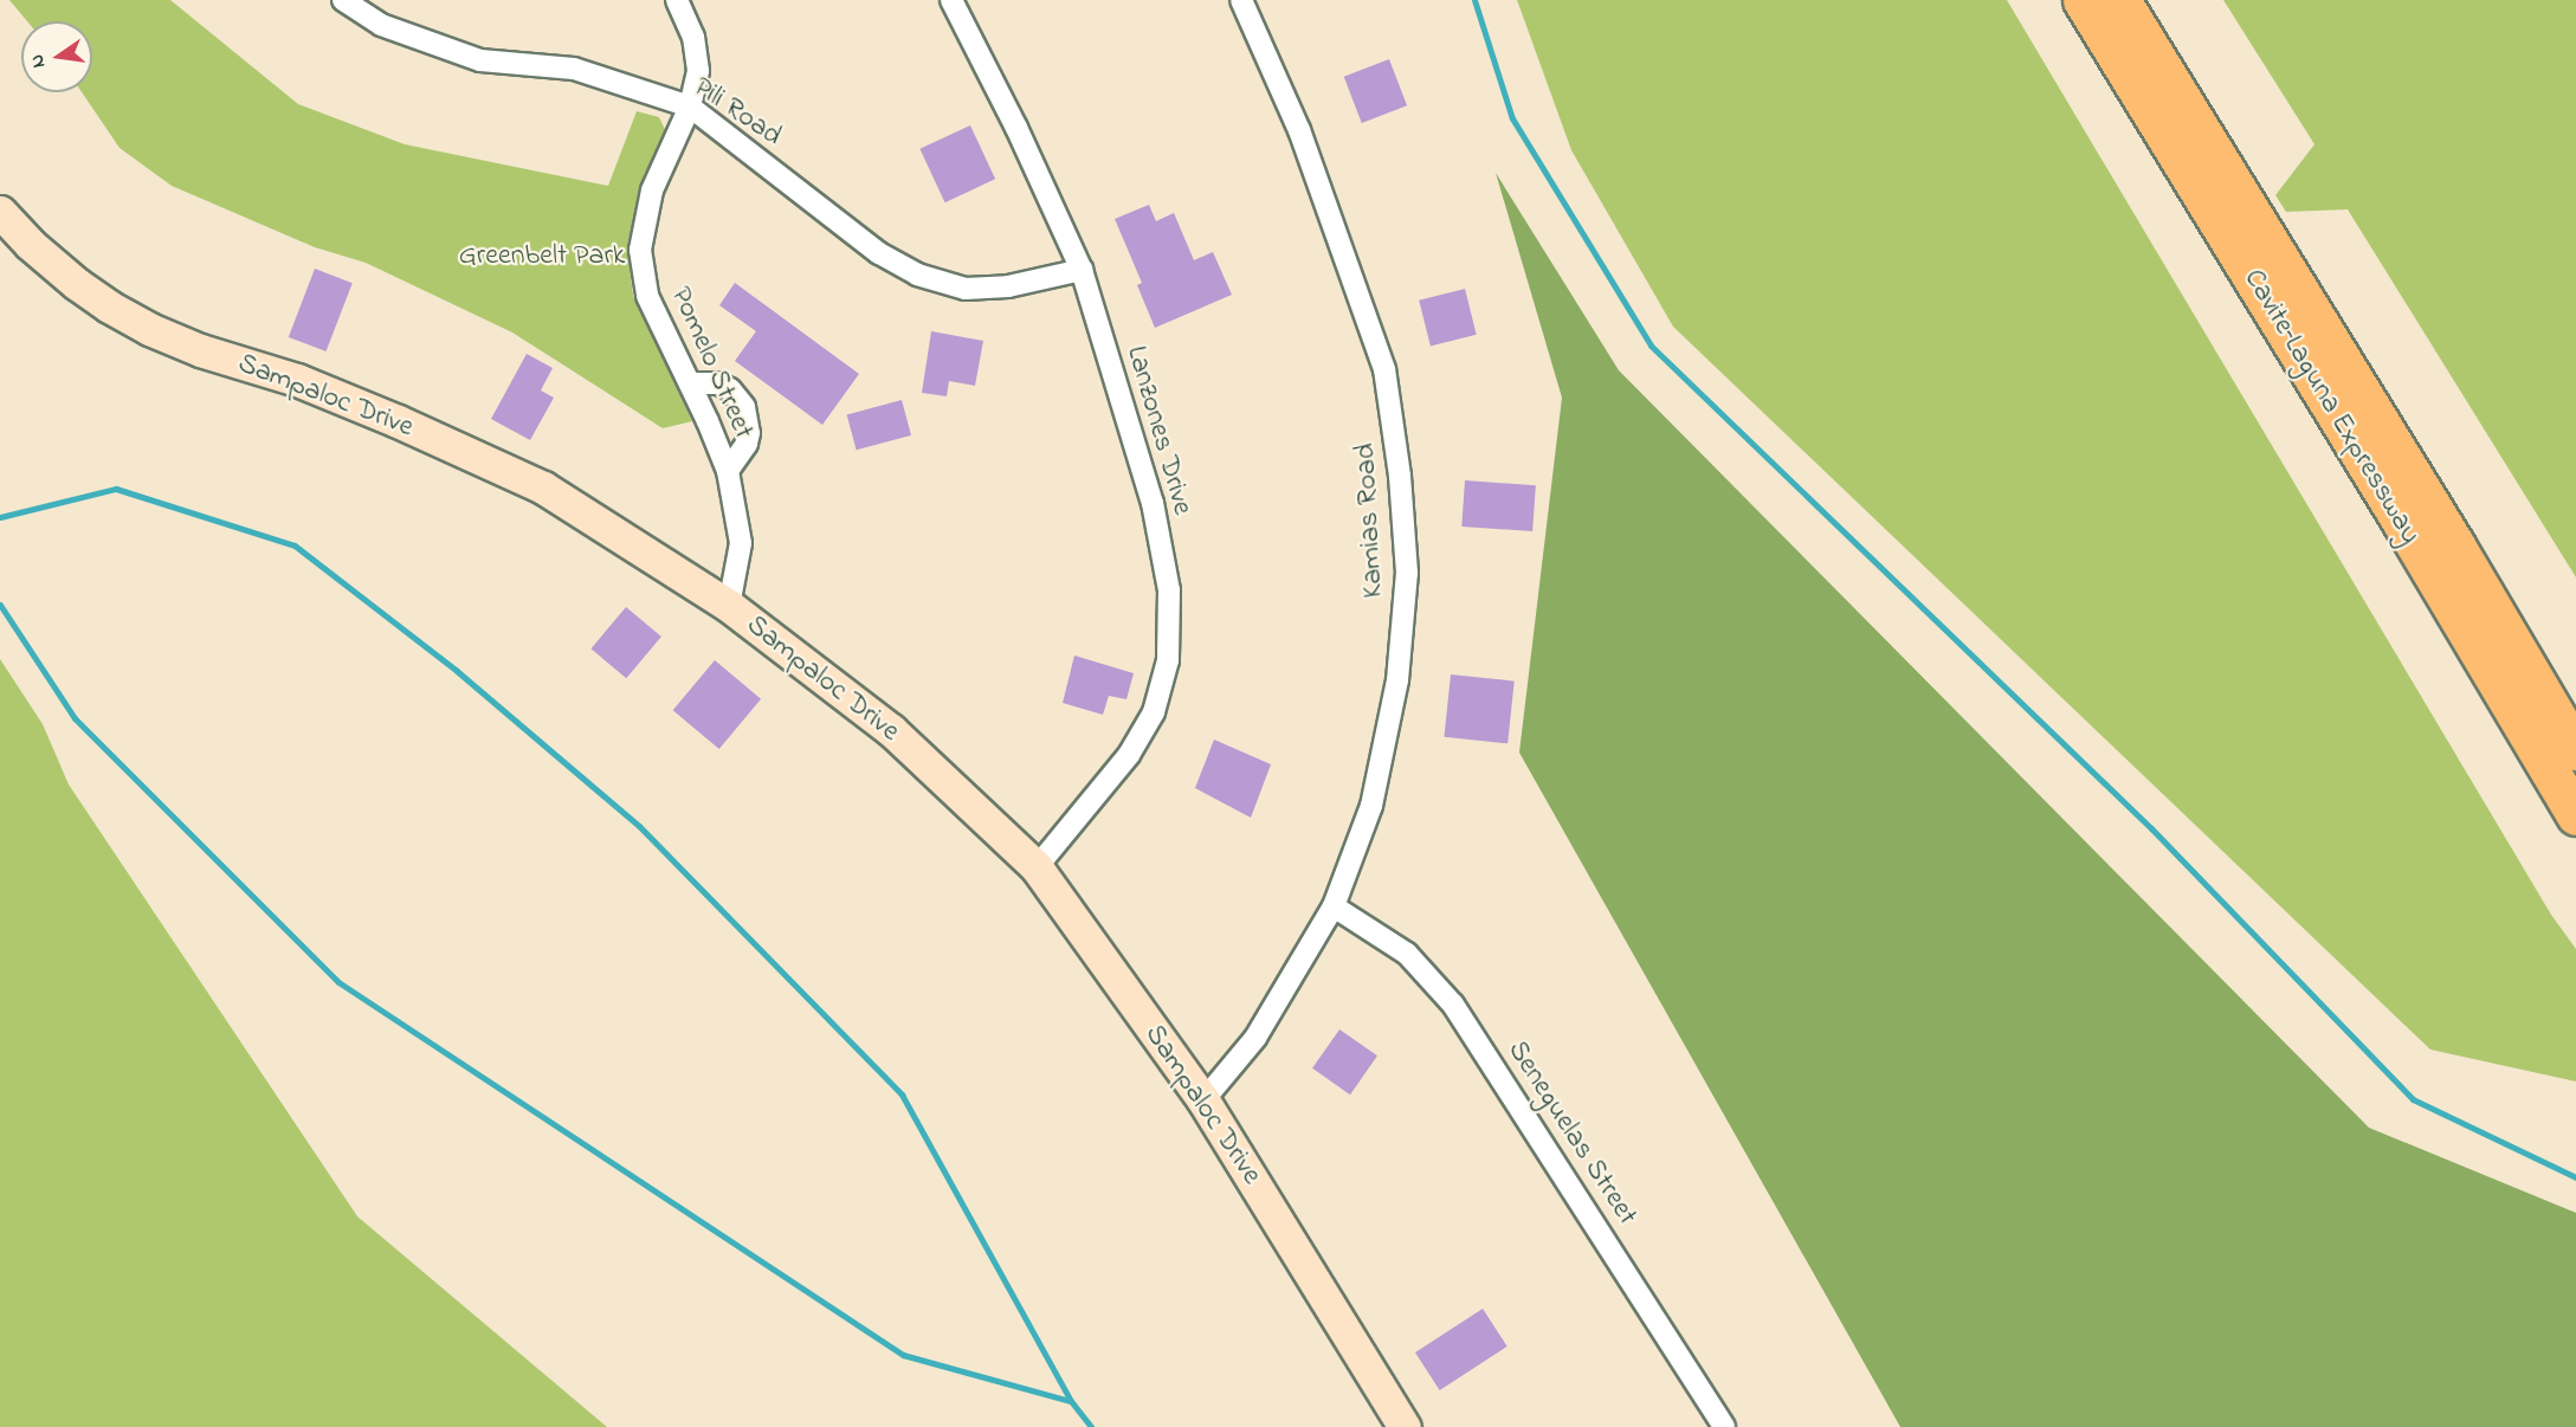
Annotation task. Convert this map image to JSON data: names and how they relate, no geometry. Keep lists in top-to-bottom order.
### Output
{
  "streets": {
    "highway": ["Cavite–Laguna Expressway"],
    "street": [
      "Pili Road",
      "Pomelo Street",
      "Sampaloc Drive",
      "Lanzones Drive",
      "Kamias Road",
      "Seneguelas Street"
    ]
  },
  "crossings": [
    ["Pili Road", "Pomelo Street"],
    ["Pili Road", "Lanzones Drive"],
    ["Pomelo Street", "Sampaloc Drive"],
    ["Sampaloc Drive", "Lanzones Drive"],
    ["Sampaloc Drive", "Kamias Road"],
    ["Kamias Road", "Seneguelas Street"]
  ],
  "parks": ["Greenbelt Park"],
  "north": "left"
}
